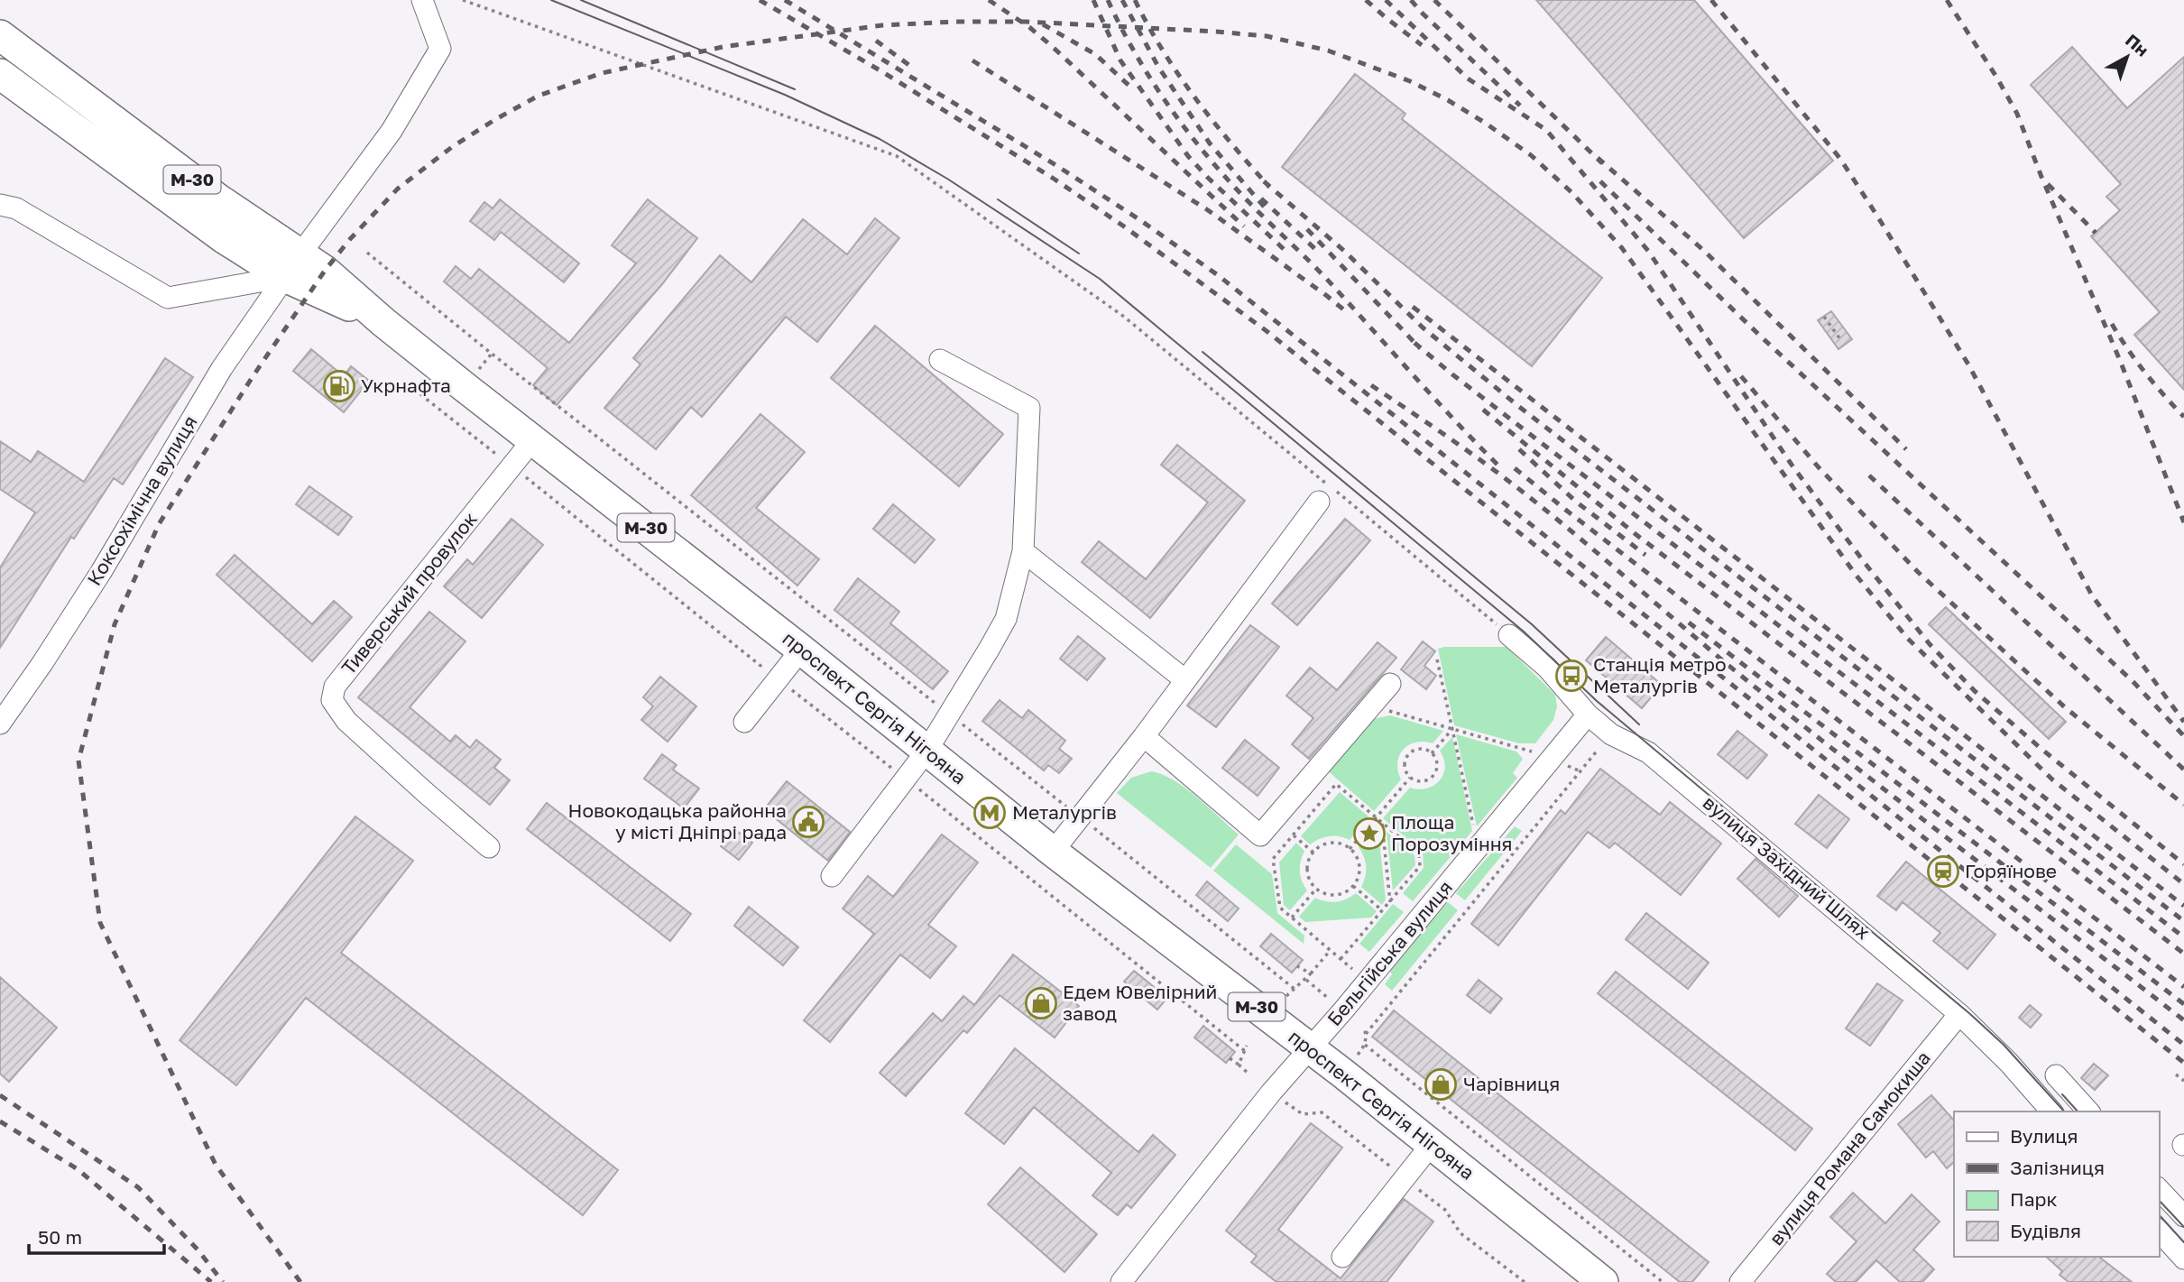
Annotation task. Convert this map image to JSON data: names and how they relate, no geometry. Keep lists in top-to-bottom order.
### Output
{
  "streets": {
    "highway": ["М-30", "проспект Сергія Нігояна"],
    "street": [
      "Коксохімічна вулиця",
      "Тиверський провулок",
      "вулиця Західний Шлях",
      "Бельгійська вулиця",
      "вулиця Романа Самокиша"
    ]
  },
  "crossings": [
    ["Коксохімічна вулиця", "проспект Сергія Нігояна"],
    ["Тиверський провулок", "проспект Сергія Нігояна"],
    ["проспект Сергія Нігояна", "Бельгійська вулиця"],
    ["вулиця Західний Шлях", "Бельгійська вулиця"],
    ["вулиця Західний Шлях", "вулиця Романа Самокиша"]
  ],
  "places": {
    "fuel station": ["Укрнафта"],
    "bus stop": ["Станція метро Металургів"],
    "metro station": ["Металургів"],
    "public building": ["Новокодацька районна у місті Дніпрі рада"],
    "place": ["Площа Порозуміння"],
    "station": ["Горяїнове"],
    "shop": ["Едем Ювелірний завод", "Чарівниця"]
  },
  "legend": [
    "Вулиця",
    "Залізниця",
    "Парк",
    "Будівля"
  ],
  "scale_bar": "50 m",
  "north": "top right"
}
